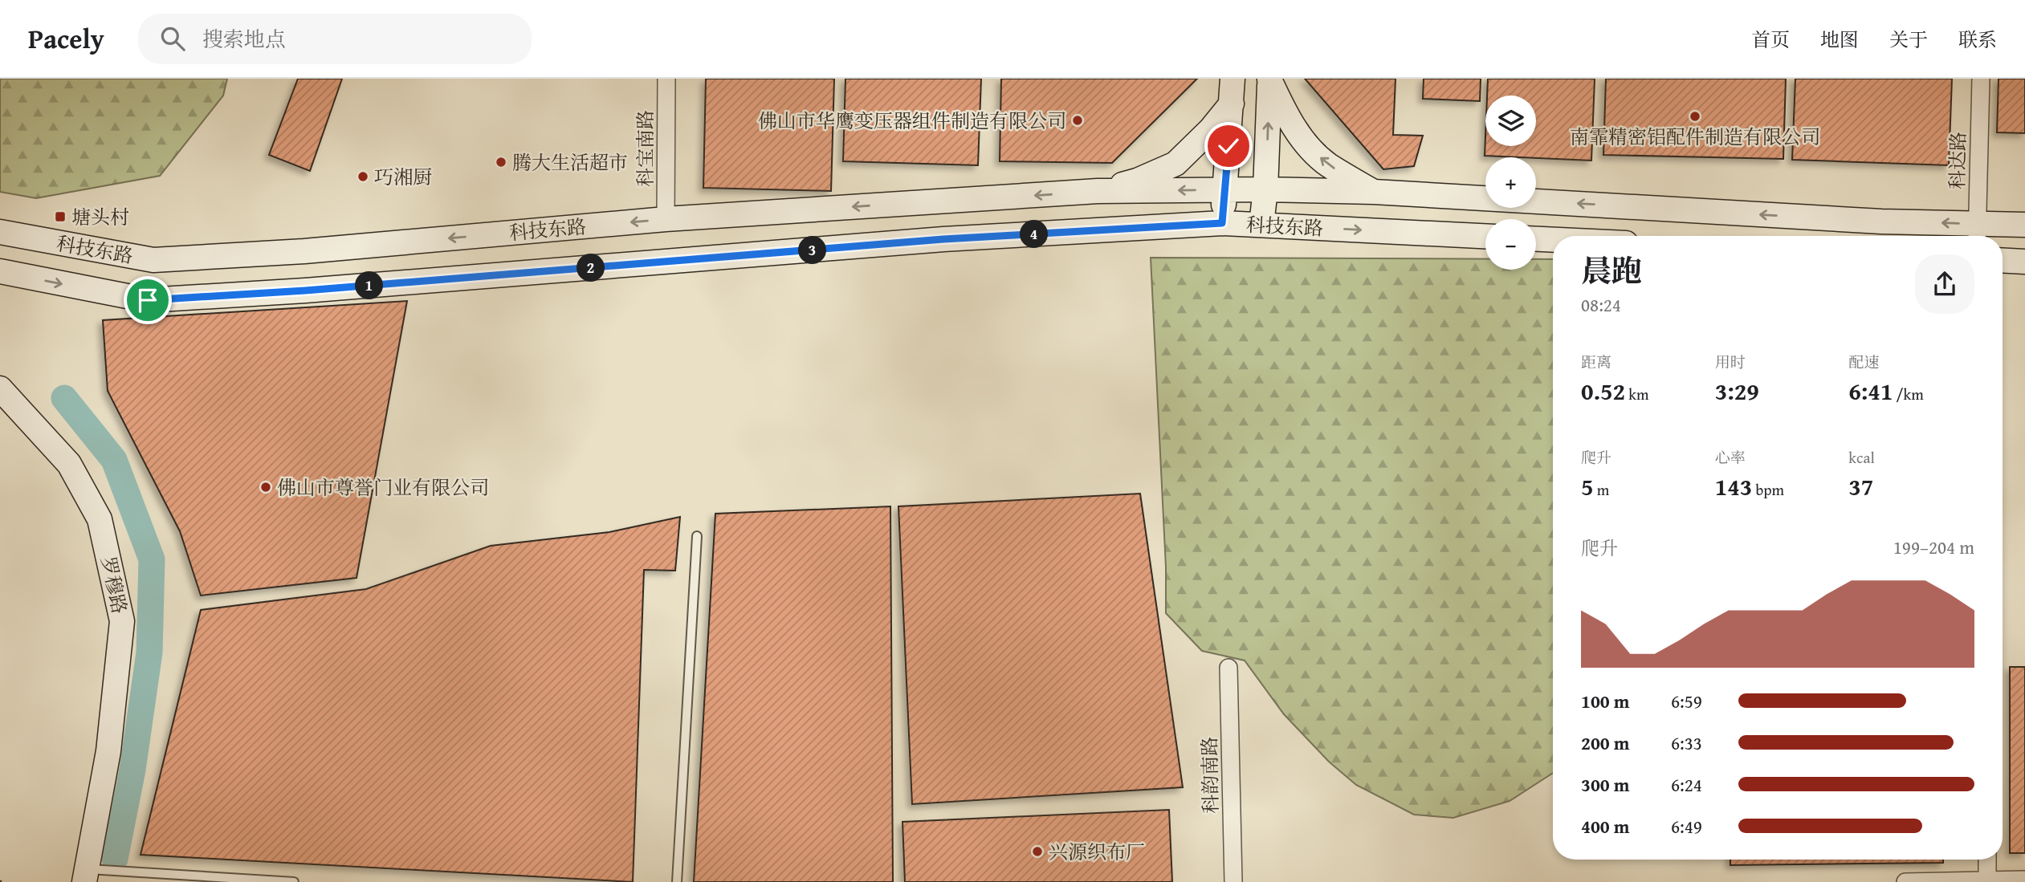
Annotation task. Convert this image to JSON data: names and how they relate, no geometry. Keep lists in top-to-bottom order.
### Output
{
  "streets": {
    "main road": ["科技东路", "罗穆路"],
    "street": ["科宝南路", "科达路", "科韵南路"]
  },
  "crossings": [
    ["科宝南路", "科技东路"]
  ],
  "places": {
    "other": [
      "南霏精密铝配件制造有限公司",
      "佛山市华鹰变压器组件制造有限公司",
      "腾大生活超市",
      "巧湘厨",
      "佛山市尊誉门业有限公司",
      "兴源织布厂"
    ],
    "transit": ["塘头村"]
  },
  "page": {
    "header": "Pacely",
    "search": "搜索地点",
    "nav": [
      "首页",
      "地图",
      "关于",
      "联系"
    ],
    "map_buttons": ["+", "−"],
    "pins": [
      "4",
      "3",
      "2",
      "1"
    ],
    "heading": ["晨跑", "08:24"],
    "stats": [
      ["距离", "0.52 km"],
      ["用时", "3:29"],
      ["配速", "6:41 /km"],
      ["爬升", "5 m"],
      ["心率", "143 bpm"],
      ["kcal", "37"]
    ],
    "chart": ["爬升", "199–204 m"],
    "list": [
      {
        "name": "100 m",
        "note": "6:59"
      },
      {
        "name": "200 m",
        "note": "6:33"
      },
      {
        "name": "300 m",
        "note": "6:24"
      },
      {
        "name": "400 m",
        "note": "6:49"
      }
    ]
  }
}
